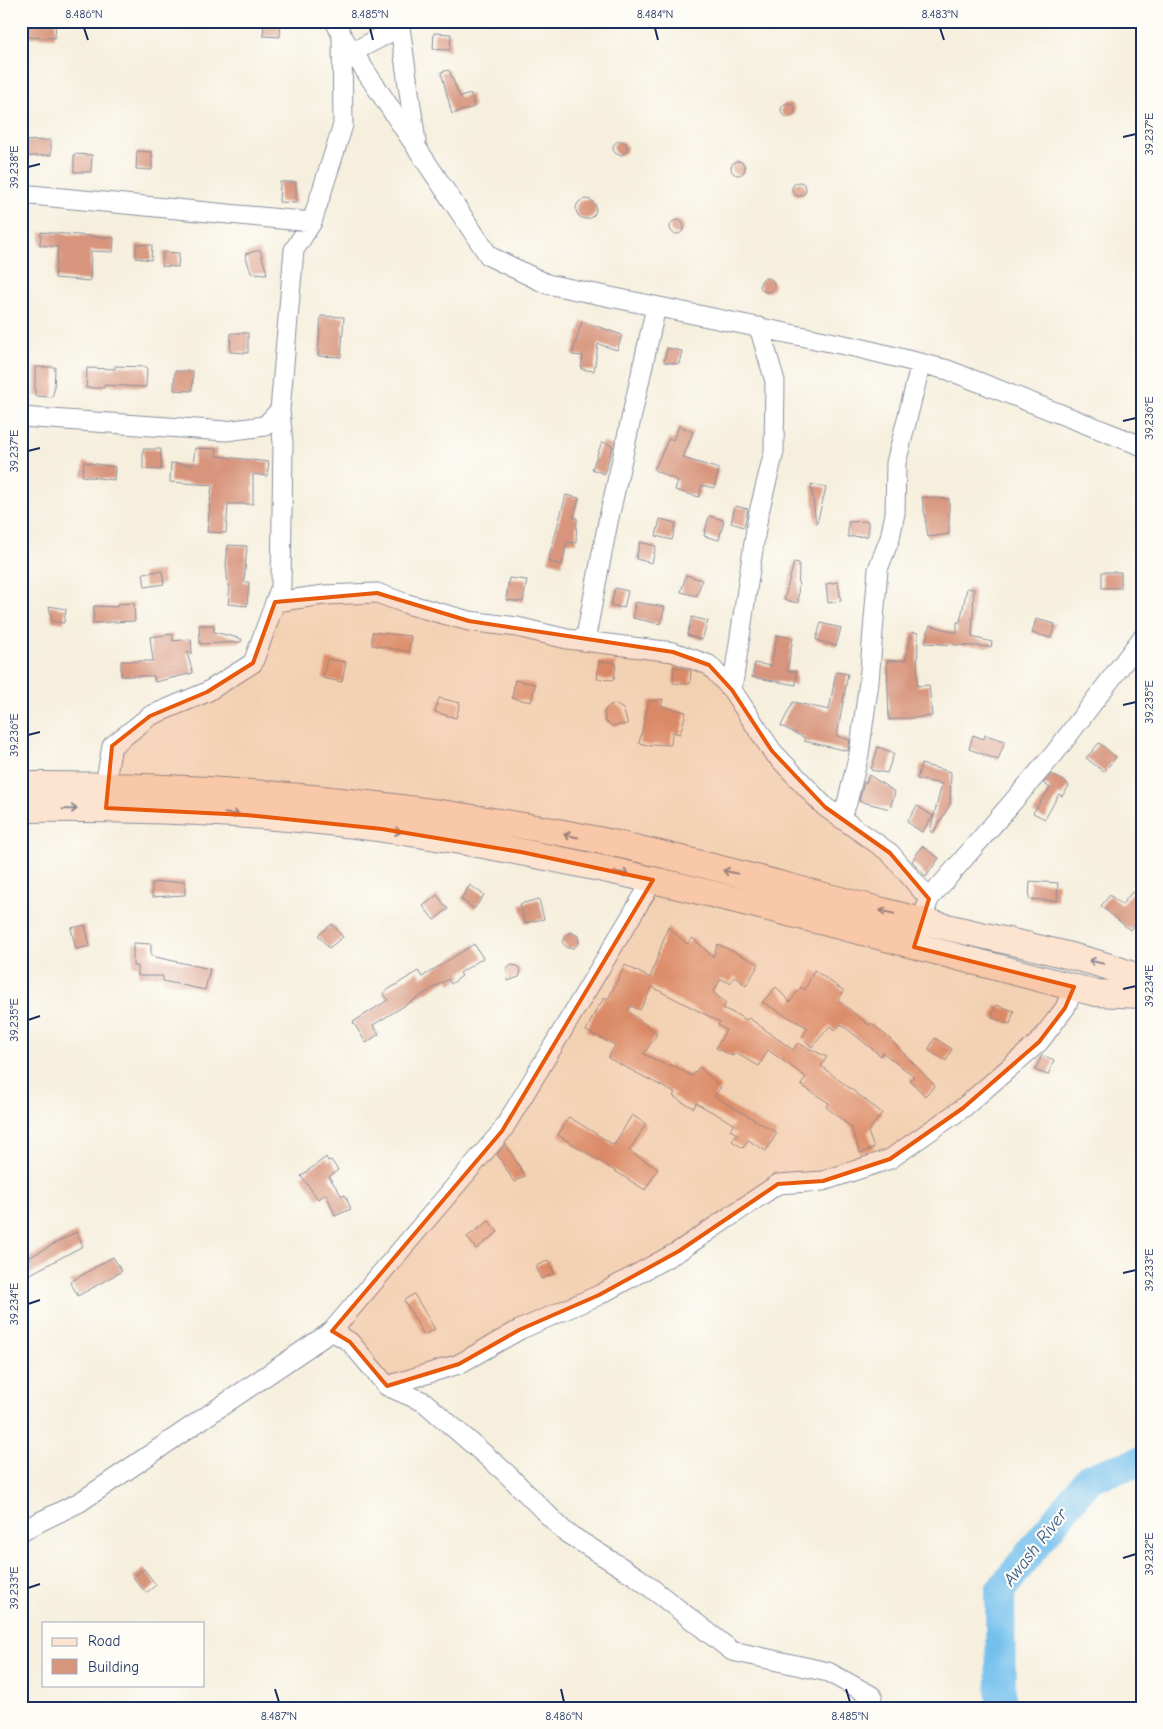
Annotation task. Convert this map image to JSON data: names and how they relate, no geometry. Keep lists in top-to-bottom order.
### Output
{
  "water": ["Awash River"],
  "legend": ["Road", "Building"],
  "coordinates": [
    "8.486°N",
    "8.485°N",
    "8.484°N",
    "8.483°N",
    "39.237°E",
    "39.238°E",
    "39.236°E",
    "39.235°E",
    "39.234°E",
    "39.233°E",
    "39.232°E",
    "8.487°N"
  ]
}
